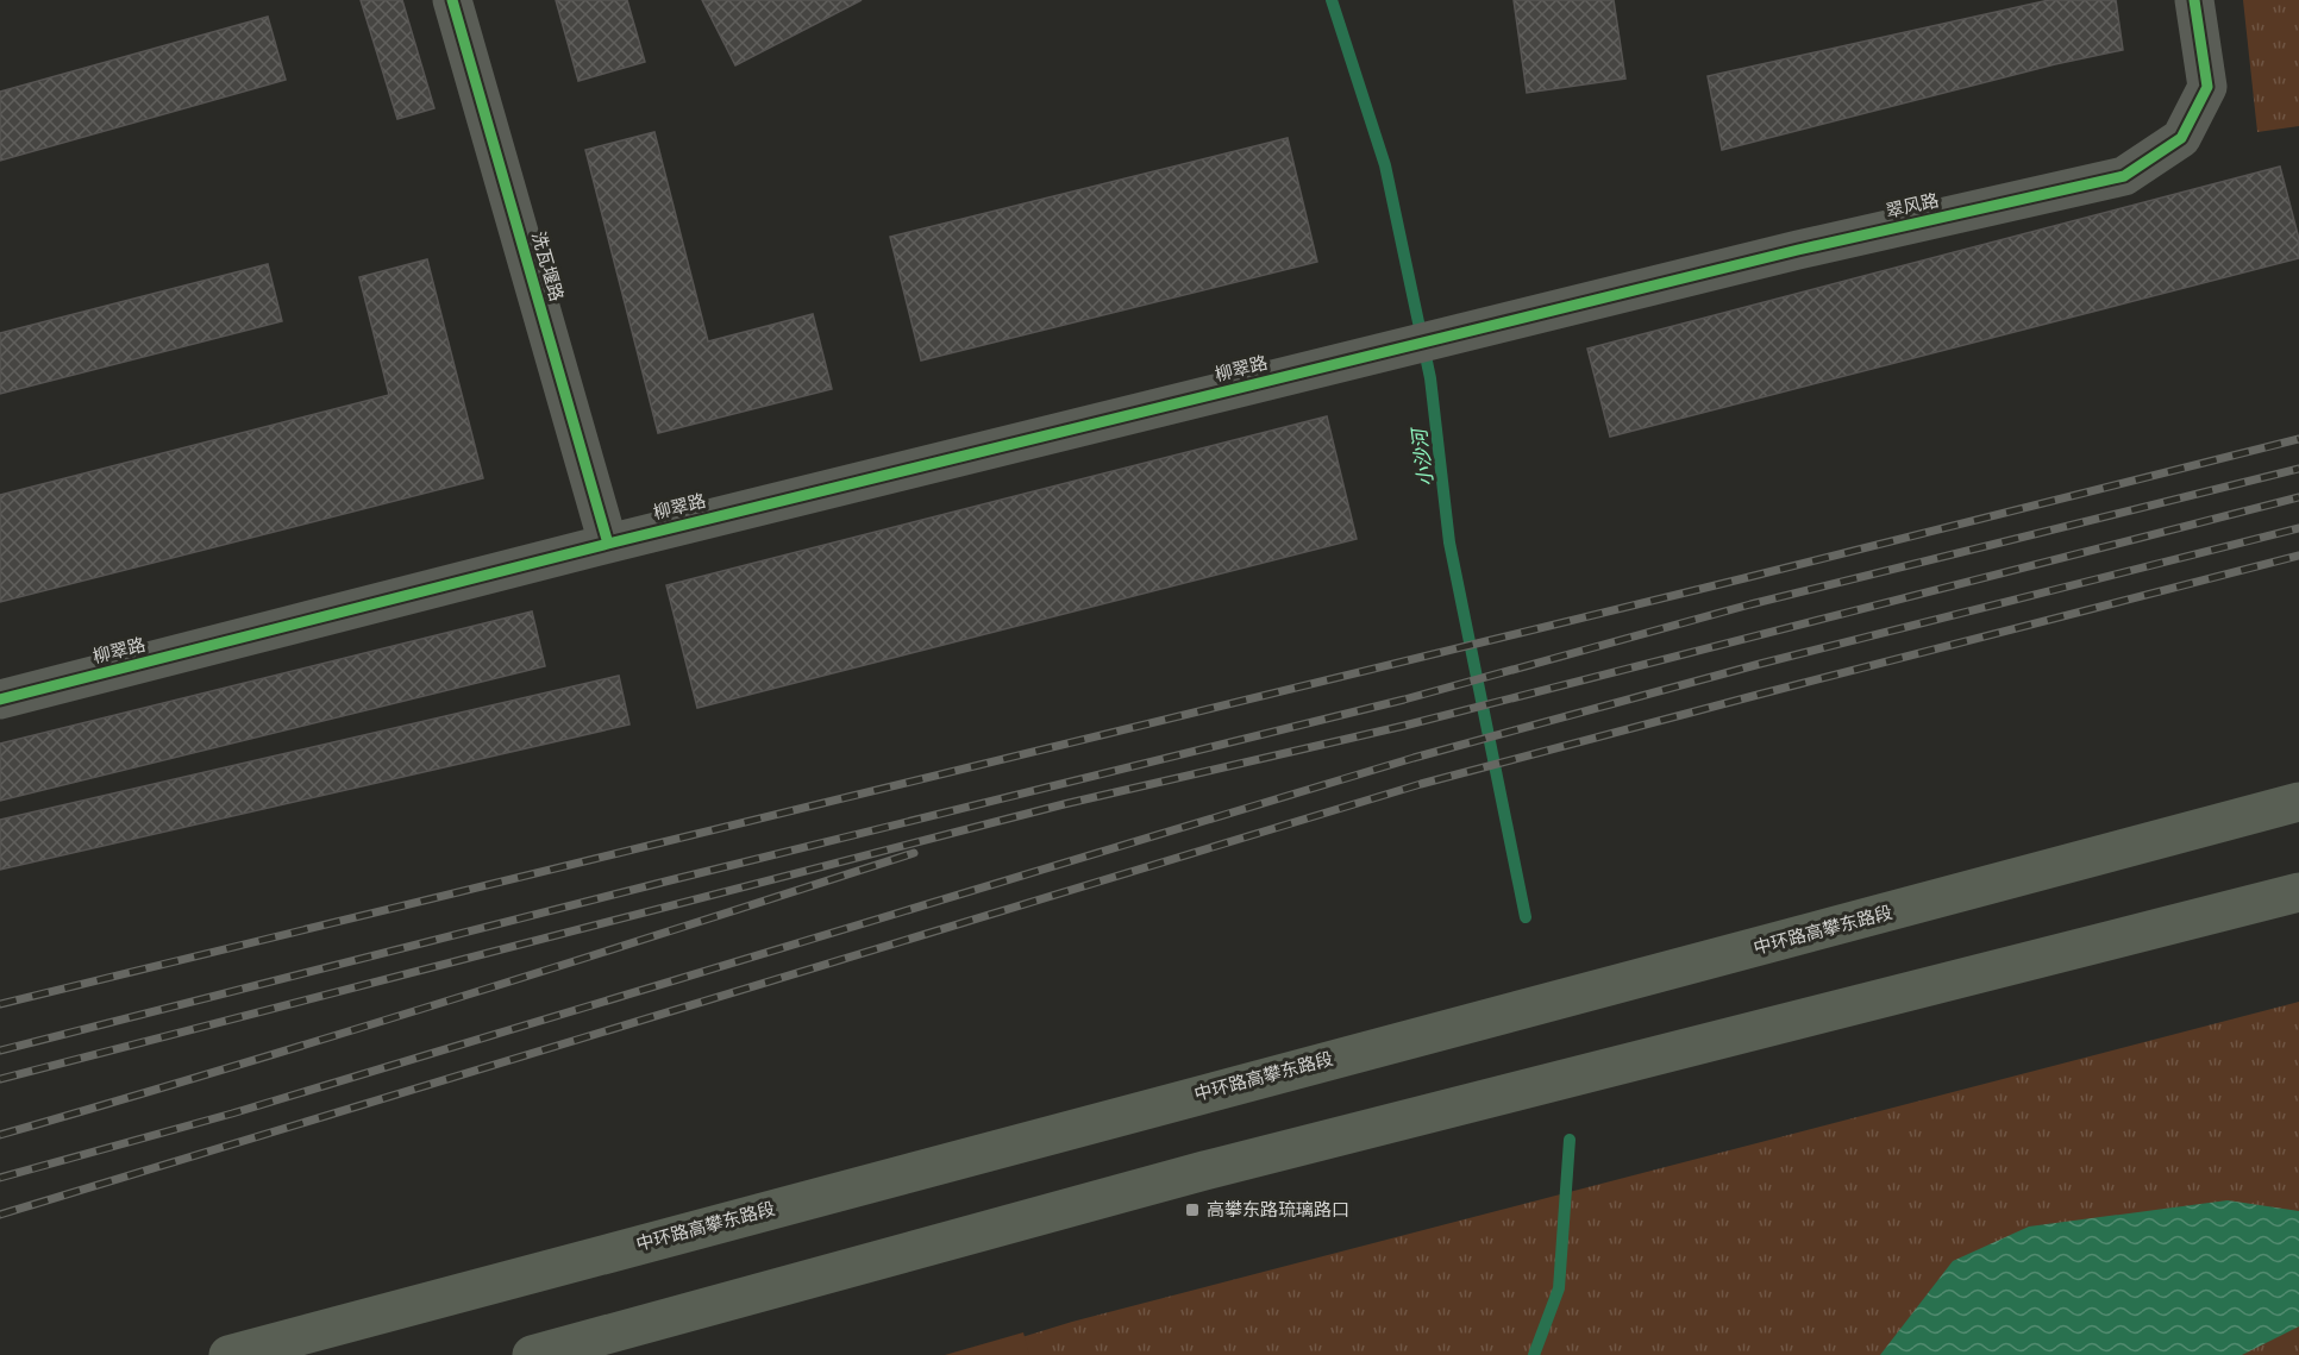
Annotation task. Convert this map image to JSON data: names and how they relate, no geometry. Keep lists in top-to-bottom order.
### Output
{
  "streets": {
    "main road": ["中环路高攀东路段"],
    "street": ["翠风路", "洗瓦堰路", "柳翠路"]
  },
  "crossings": [
    ["翠风路", "柳翠路"],
    ["洗瓦堰路", "柳翠路"]
  ],
  "water": ["小沙河"],
  "places": {
    "transit": ["高攀东路琉璃路口"]
  }
}
